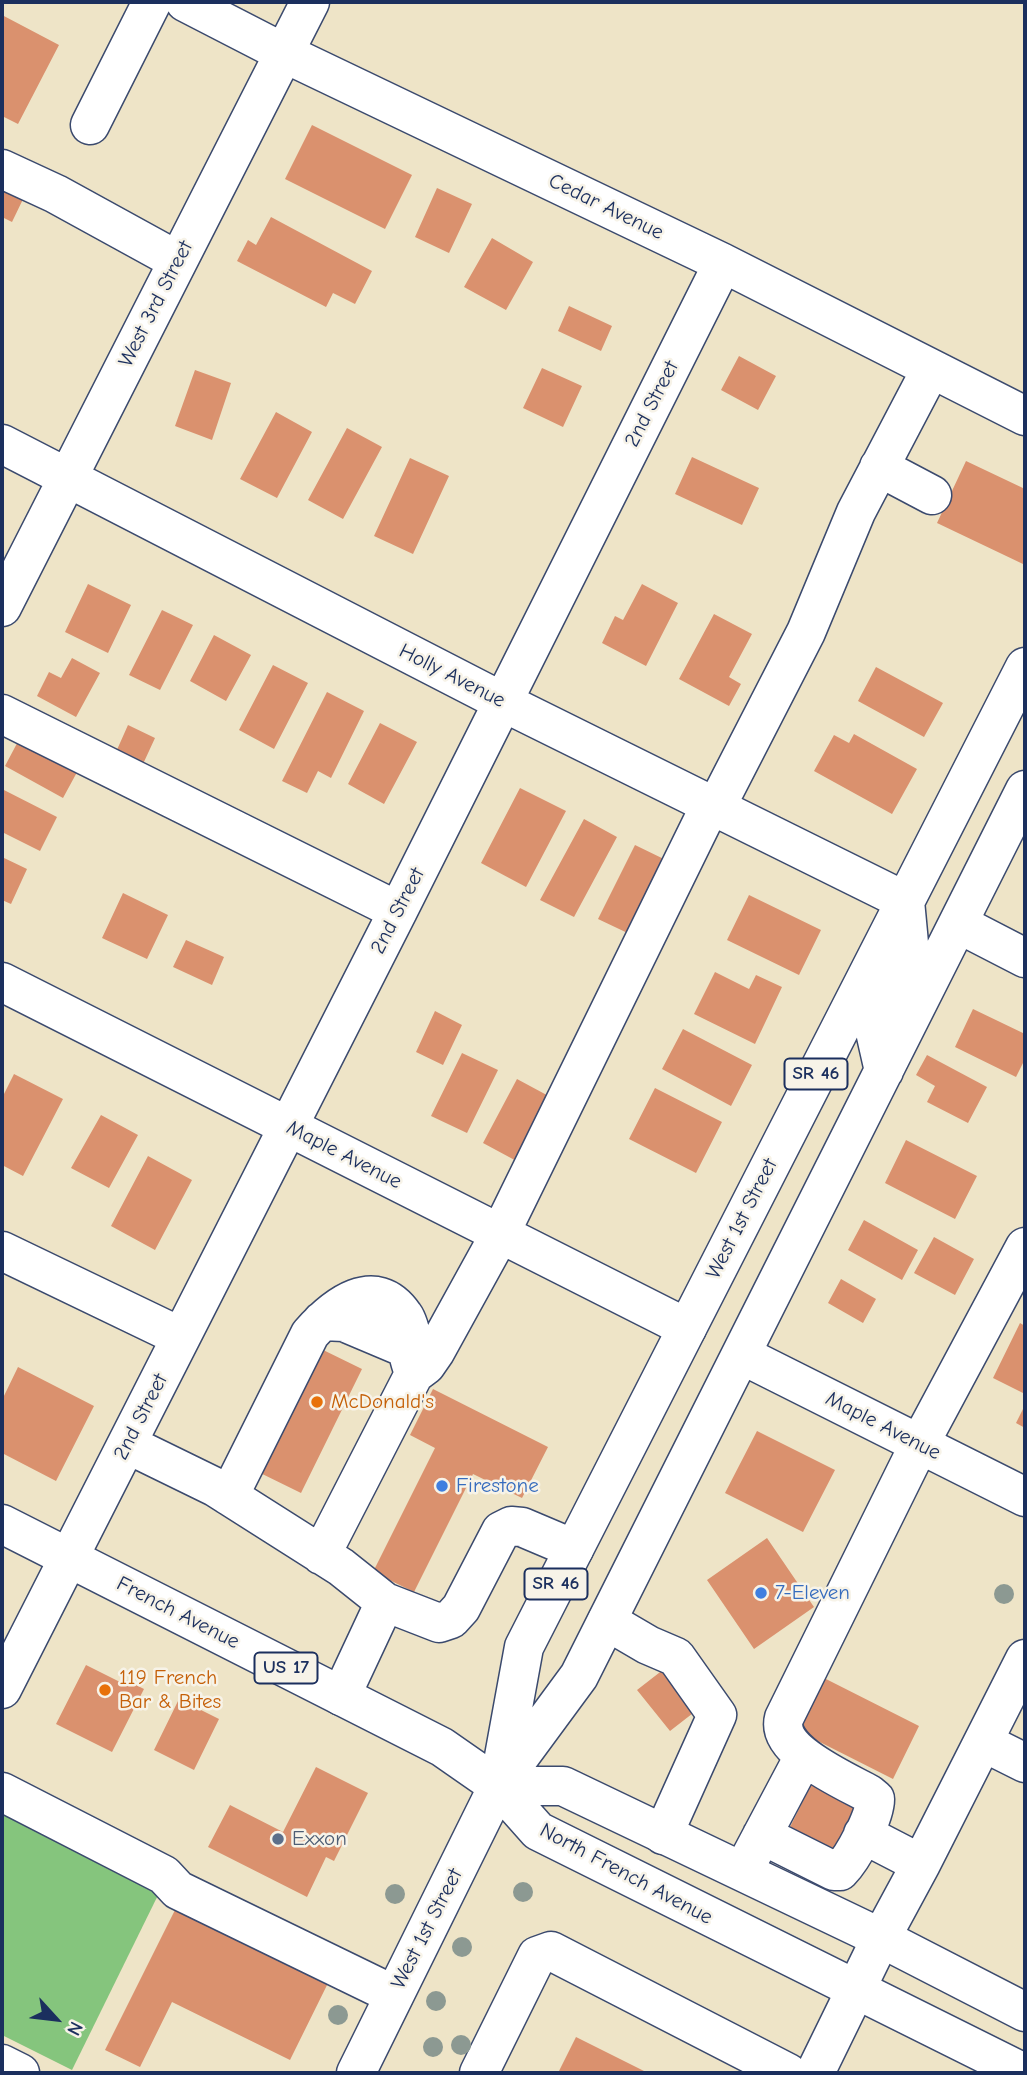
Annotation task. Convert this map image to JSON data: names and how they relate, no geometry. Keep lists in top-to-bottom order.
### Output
{
  "streets": {
    "street": [
      "Cedar Avenue",
      "West 3rd Street",
      "2nd Street",
      "Holly Avenue",
      "SR 46",
      "Maple Avenue",
      "West 1st Street",
      "French Avenue",
      "US 17",
      "North French Avenue"
    ]
  },
  "crossings": [
    ["Cedar Avenue", "West 3rd Street"],
    ["Cedar Avenue", "2nd Street"],
    ["West 3rd Street", "Holly Avenue"],
    ["2nd Street", "Holly Avenue"],
    ["2nd Street", "Maple Avenue"],
    ["2nd Street", "French Avenue"],
    ["Holly Avenue", "West 1st Street"],
    ["Maple Avenue", "West 1st Street"],
    ["West 1st Street", "French Avenue"],
    ["West 1st Street", "North French Avenue"],
    ["French Avenue", "North French Avenue"]
  ],
  "places": [
    "McDonald's",
    "Firestone",
    "7-Eleven",
    "119 French Bar & Bites",
    "Exxon"
  ],
  "north": "bottom right"
}
